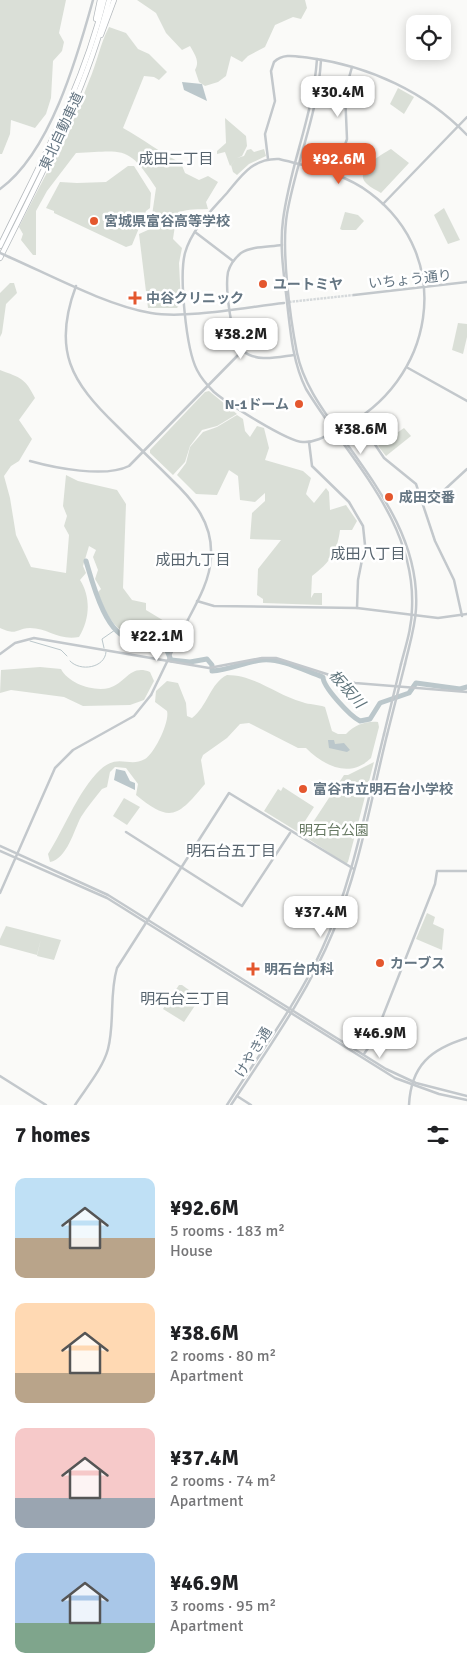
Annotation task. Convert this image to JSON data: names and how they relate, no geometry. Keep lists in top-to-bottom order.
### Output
{
  "streets": {
    "highway": ["東北自動車道"],
    "street": ["いちょう通り", "けやき通"]
  },
  "districts": [
    "成田二丁目",
    "成田八丁目",
    "成田九丁目",
    "明石台五丁目",
    "明石台三丁目"
  ],
  "water": ["板坂川"],
  "parks": ["明石台公園"],
  "places": {
    "other": [
      "宮城県富谷高等学校",
      "ユートミヤ",
      "N-1ドーム",
      "成田交番",
      "富谷市立明石台小学校",
      "カーブス"
    ],
    "health": ["中谷クリニック", "明石台内科"]
  },
  "page": {
    "price": [
      "¥30.4M",
      "¥92.6M",
      "¥38.2M",
      "¥38.6M",
      "¥22.1M",
      "¥37.4M",
      "¥46.9M"
    ],
    "heading": "7 homes",
    "list": [
      {
        "name": "¥92.6M",
        "note": "5 rooms · 183 m² · House"
      },
      {
        "name": "¥38.6M",
        "note": "2 rooms · 80 m² · Apartment"
      },
      {
        "name": "¥37.4M",
        "note": "2 rooms · 74 m² · Apartment"
      },
      {
        "name": "¥46.9M",
        "note": "3 rooms · 95 m² · Apartment"
      }
    ]
  }
}
